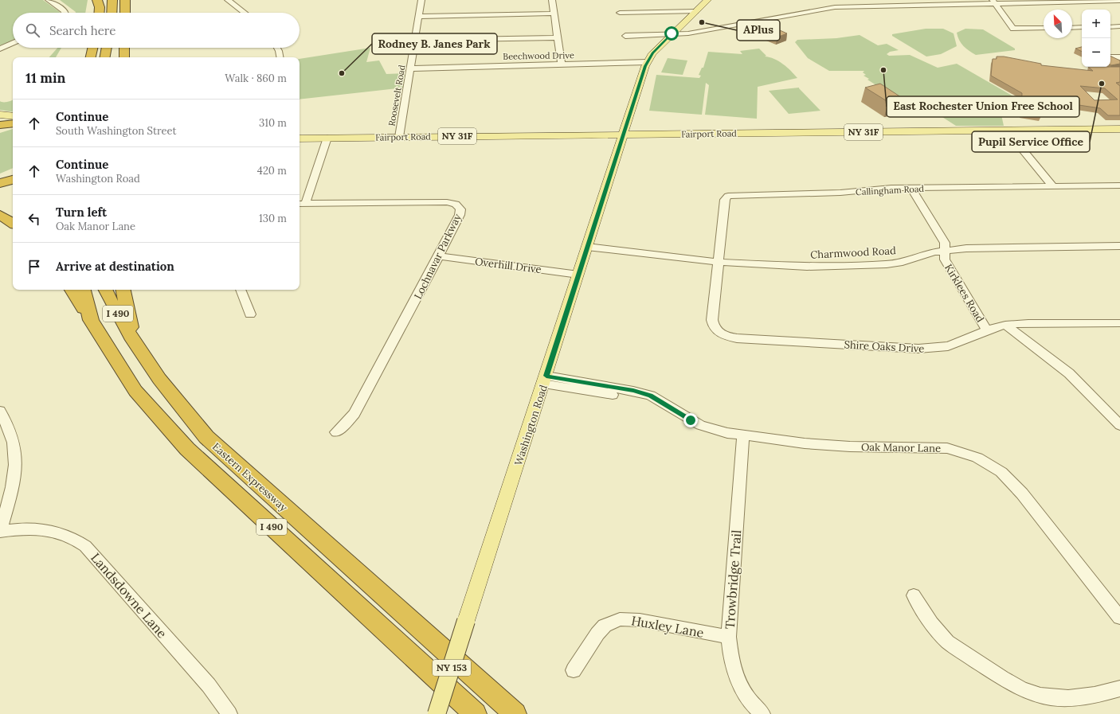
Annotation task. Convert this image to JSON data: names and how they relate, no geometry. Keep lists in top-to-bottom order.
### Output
{
  "streets": {
    "highway": ["I 490", "Eastern Expressway"],
    "main road": [
      "NY 31F",
      "Fairport Road",
      "Washington Road",
      "NY 153"
    ],
    "street": [
      "Beechwood Drive",
      "Roosevelt Road",
      "Callingham Road",
      "Charmwood Road",
      "Lochnavar Parkway",
      "Overhill Drive",
      "Kirklees Road",
      "Shire Oaks Drive",
      "Oak Manor Lane",
      "Trowbridge Trail",
      "Landsdowne Lane",
      "Huxley Lane"
    ]
  },
  "crossings": [
    ["Beechwood Drive", "Roosevelt Road"],
    ["Beechwood Drive", "NY 153"],
    ["Roosevelt Road", "Fairport Road"],
    ["Fairport Road", "Lochnavar Parkway"],
    ["Fairport Road", "Washington Road"],
    ["Fairport Road", "NY 153"],
    ["Callingham Road", "Charmwood Road"],
    ["Callingham Road", "Kirklees Road"],
    ["Callingham Road", "Shire Oaks Drive"],
    ["Charmwood Road", "Kirklees Road"],
    ["Charmwood Road", "Shire Oaks Drive"],
    ["Charmwood Road", "Washington Road"],
    ["Lochnavar Parkway", "Overhill Drive"],
    ["Overhill Drive", "Washington Road"],
    ["Kirklees Road", "Shire Oaks Drive"],
    ["Washington Road", "Oak Manor Lane"],
    ["Washington Road", "NY 153"],
    ["Oak Manor Lane", "Trowbridge Trail"],
    ["Trowbridge Trail", "Huxley Lane"]
  ],
  "places": [
    "APlus",
    "East Rochester Union Free School",
    "Rodney B. Janes Park",
    "Pupil Service Office"
  ],
  "north": "top left",
  "page": {
    "map_buttons": ["+", "−"],
    "search": "Search here",
    "heading": ["11 min", "Walk · 860 m"],
    "list": [
      ["Continue", "South Washington Street", "310 m"],
      ["Continue", "Washington Road", "420 m"],
      ["Turn left", "Oak Manor Lane", "130 m"],
      "Arrive at destination"
    ]
  }
}
